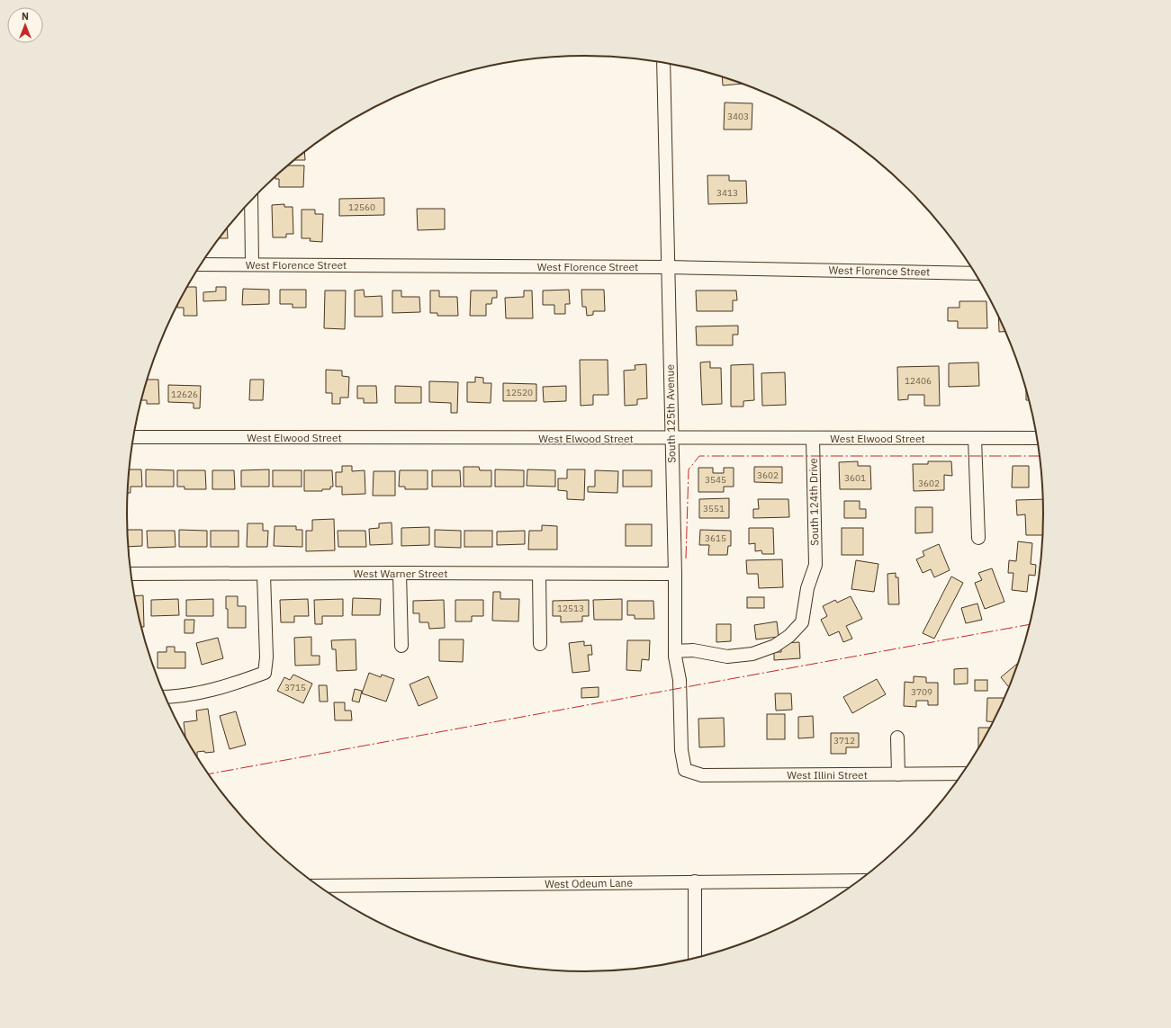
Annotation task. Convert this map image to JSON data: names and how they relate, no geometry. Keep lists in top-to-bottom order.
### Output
{
  "streets": {
    "street": [
      "West Florence Street",
      "South 125th Avenue",
      "West Elwood Street",
      "South 124th Drive",
      "West Warner Street",
      "West Illini Street",
      "West Odeum Lane"
    ]
  },
  "crossings": [
    ["West Florence Street", "South 125th Avenue"],
    ["South 125th Avenue", "West Elwood Street"],
    ["South 125th Avenue", "South 124th Drive"],
    ["South 125th Avenue", "West Warner Street"],
    ["South 125th Avenue", "West Illini Street"],
    ["West Elwood Street", "South 124th Drive"]
  ],
  "house_numbers": [
    "3403",
    "3413",
    "12560",
    "12406",
    "12520",
    "12626",
    "3602",
    "3601",
    "3545",
    "3602",
    "3551",
    "3615",
    "12513",
    "3715",
    "3709",
    "3712"
  ],
  "north": "top"
}
